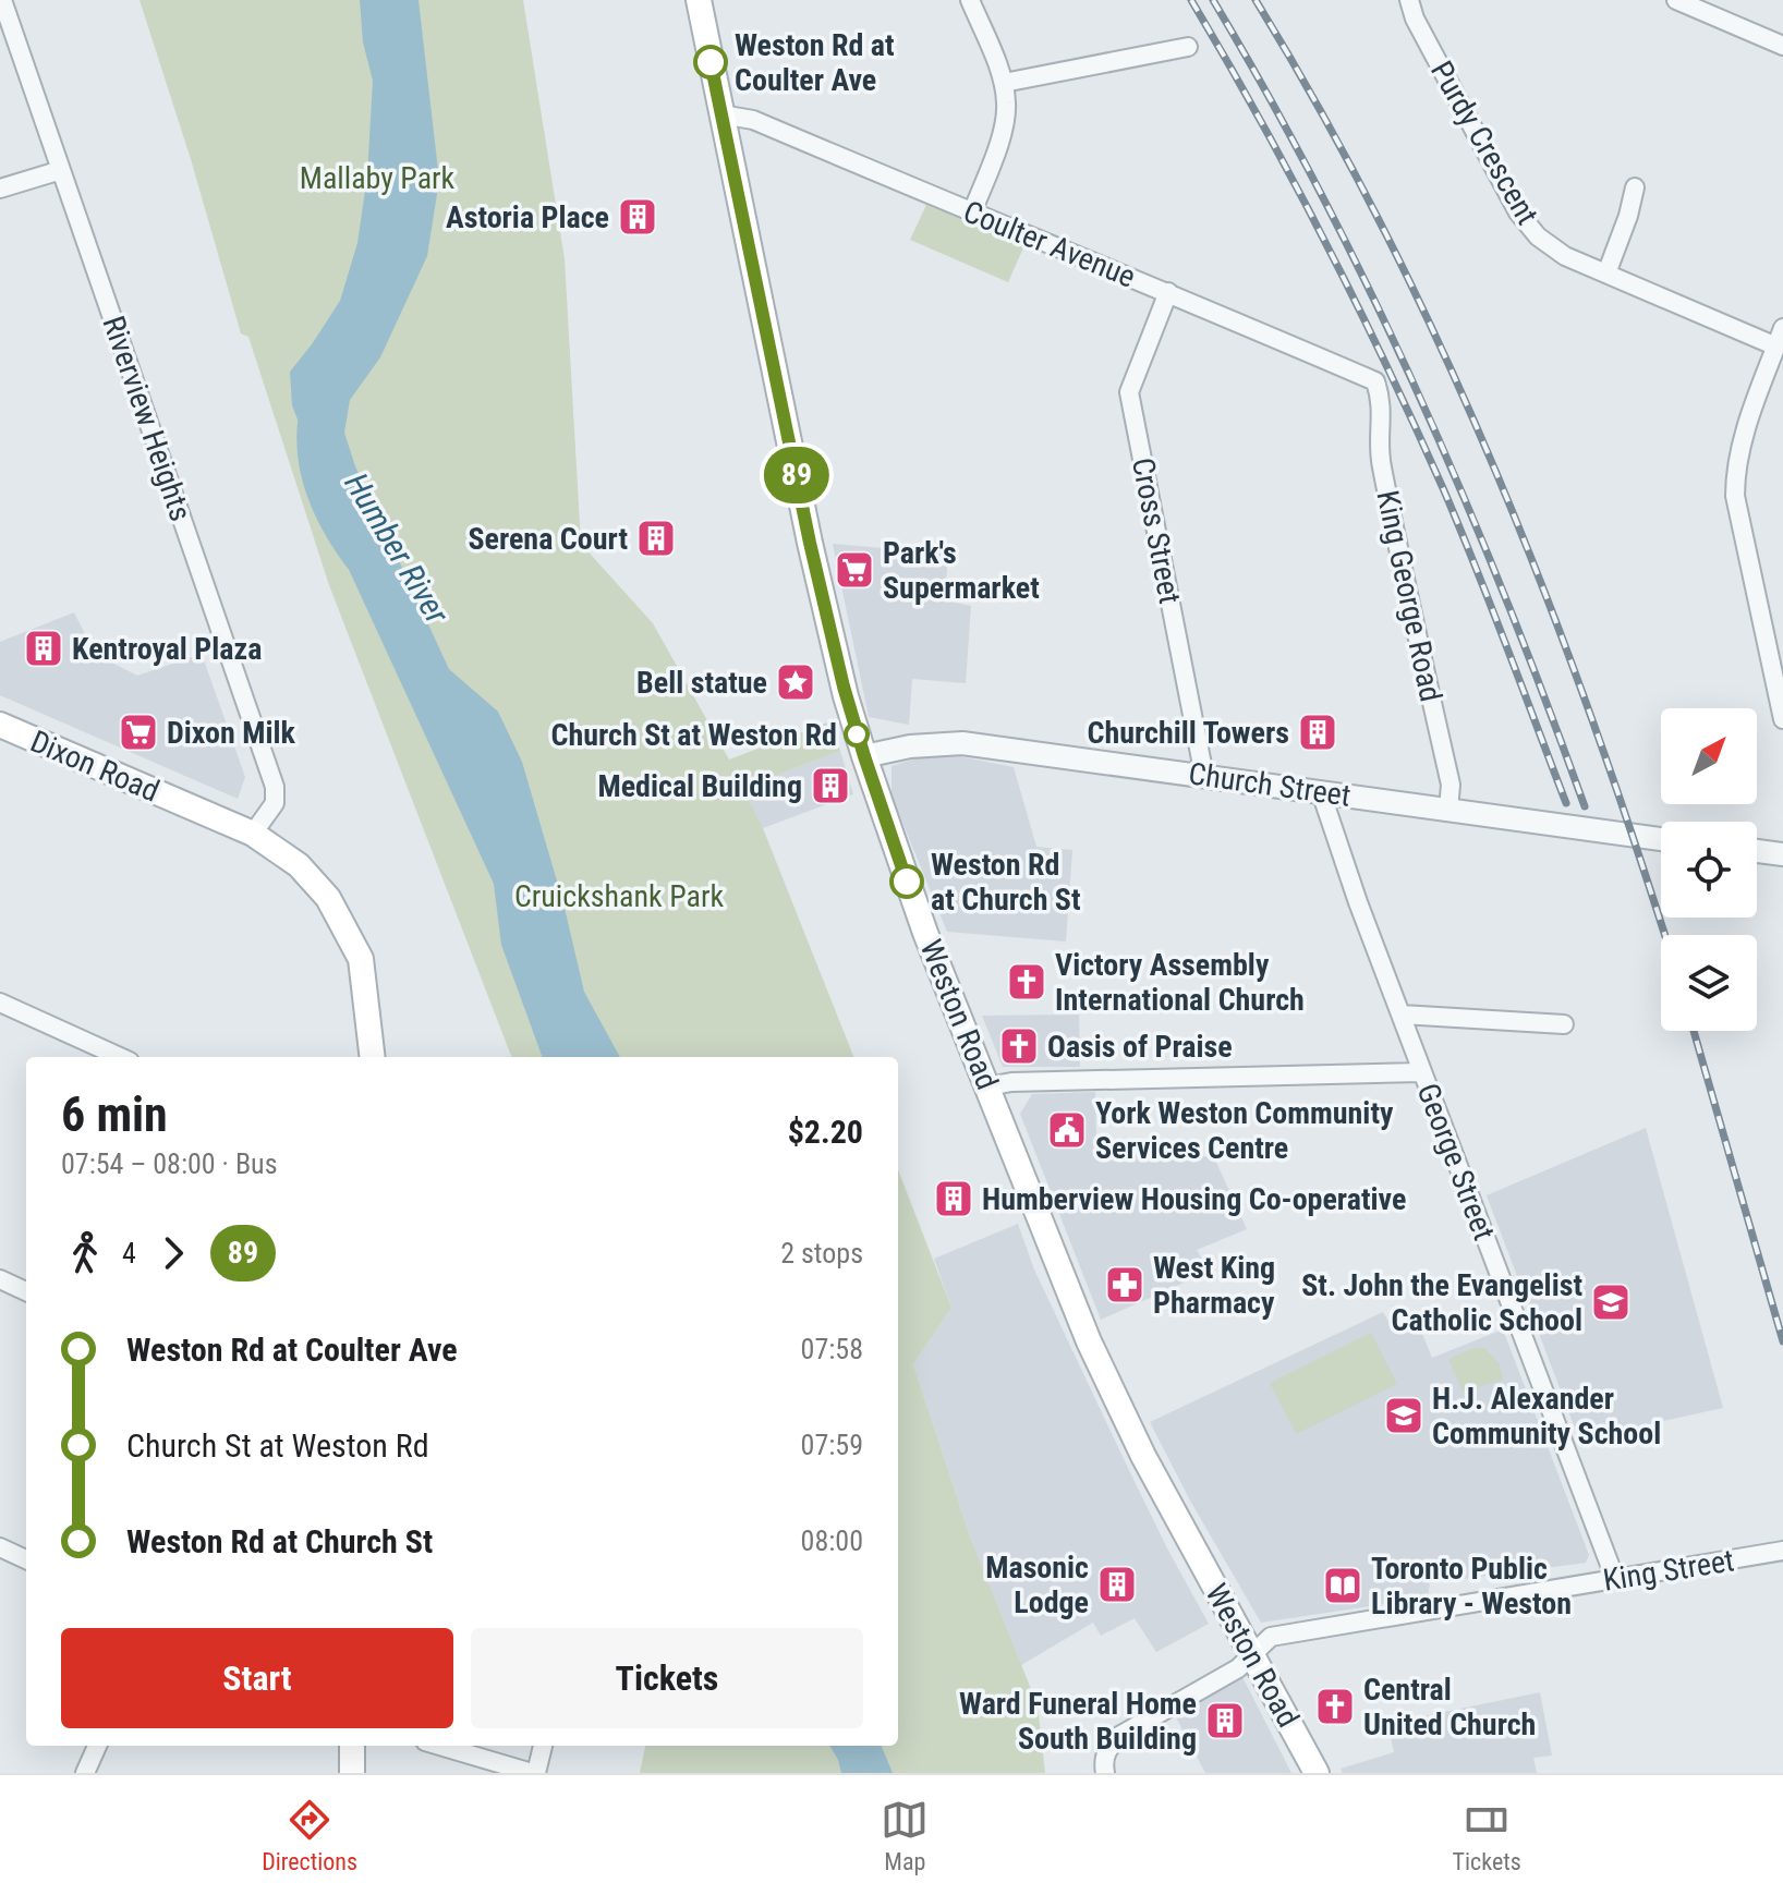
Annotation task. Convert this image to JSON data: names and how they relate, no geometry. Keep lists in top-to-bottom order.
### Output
{
  "streets": {
    "main road": ["Dixon Road", "Weston Road"],
    "street": [
      "Purdy Crescent",
      "Coulter Avenue",
      "Riverview Heights",
      "Cross Street",
      "King George Road",
      "Church Street",
      "George Street",
      "King Street"
    ]
  },
  "crossings": [
    ["Coulter Avenue", "Cross Street"],
    ["Coulter Avenue", "King George Road"],
    ["Coulter Avenue", "Weston Road"],
    ["Riverview Heights", "Dixon Road"],
    ["Cross Street", "Church Street"],
    ["King George Road", "Church Street"],
    ["Church Street", "Weston Road"],
    ["Church Street", "George Street"],
    ["Weston Road", "King Street"],
    ["George Street", "King Street"]
  ],
  "water": ["Humber River"],
  "parks": ["Mallaby Park", "Cruickshank Park"],
  "places": {
    "other": ["Weston Rd at Coulter Ave", "Church St at Weston Rd", "Weston Rd at Church St"],
    "building": [
      "Astoria Place",
      "Serena Court",
      "Kentroyal Plaza",
      "Churchill Towers",
      "Medical Building",
      "Humberview Housing Co-operative",
      "Masonic Lodge",
      "Ward Funeral Home South Building"
    ],
    "supermarket": ["Park's Supermarket", "Dixon Milk"],
    "place": ["Bell statue"],
    "church": ["Victory Assembly International Church", "Oasis of Praise", "Central United Church"],
    "public building": ["York Weston Community Services Centre"],
    "pharmacy": ["West King Pharmacy"],
    "school or university": ["St. John the Evangelist Catholic School", "H.J. Alexander Community School"],
    "library": ["Toronto Public Library - Weston"]
  },
  "lines": ["bus line 89"],
  "north": "top right",
  "page": {
    "on_map": "89",
    "heading": ["6 min", "07:54 – 08:00 · Bus", "$2.20"],
    "legs": ["4", "89", "2 stops"],
    "list": [
      {
        "name": "Weston Rd at Coulter Ave",
        "value": "07:58"
      },
      {
        "name": "Church St at Weston Rd",
        "value": "07:59"
      },
      {
        "name": "Weston Rd at Church St",
        "value": "08:00"
      }
    ],
    "buttons": ["Start", "Tickets"],
    "tabs": ["Directions", "Map", "Tickets"]
  }
}
